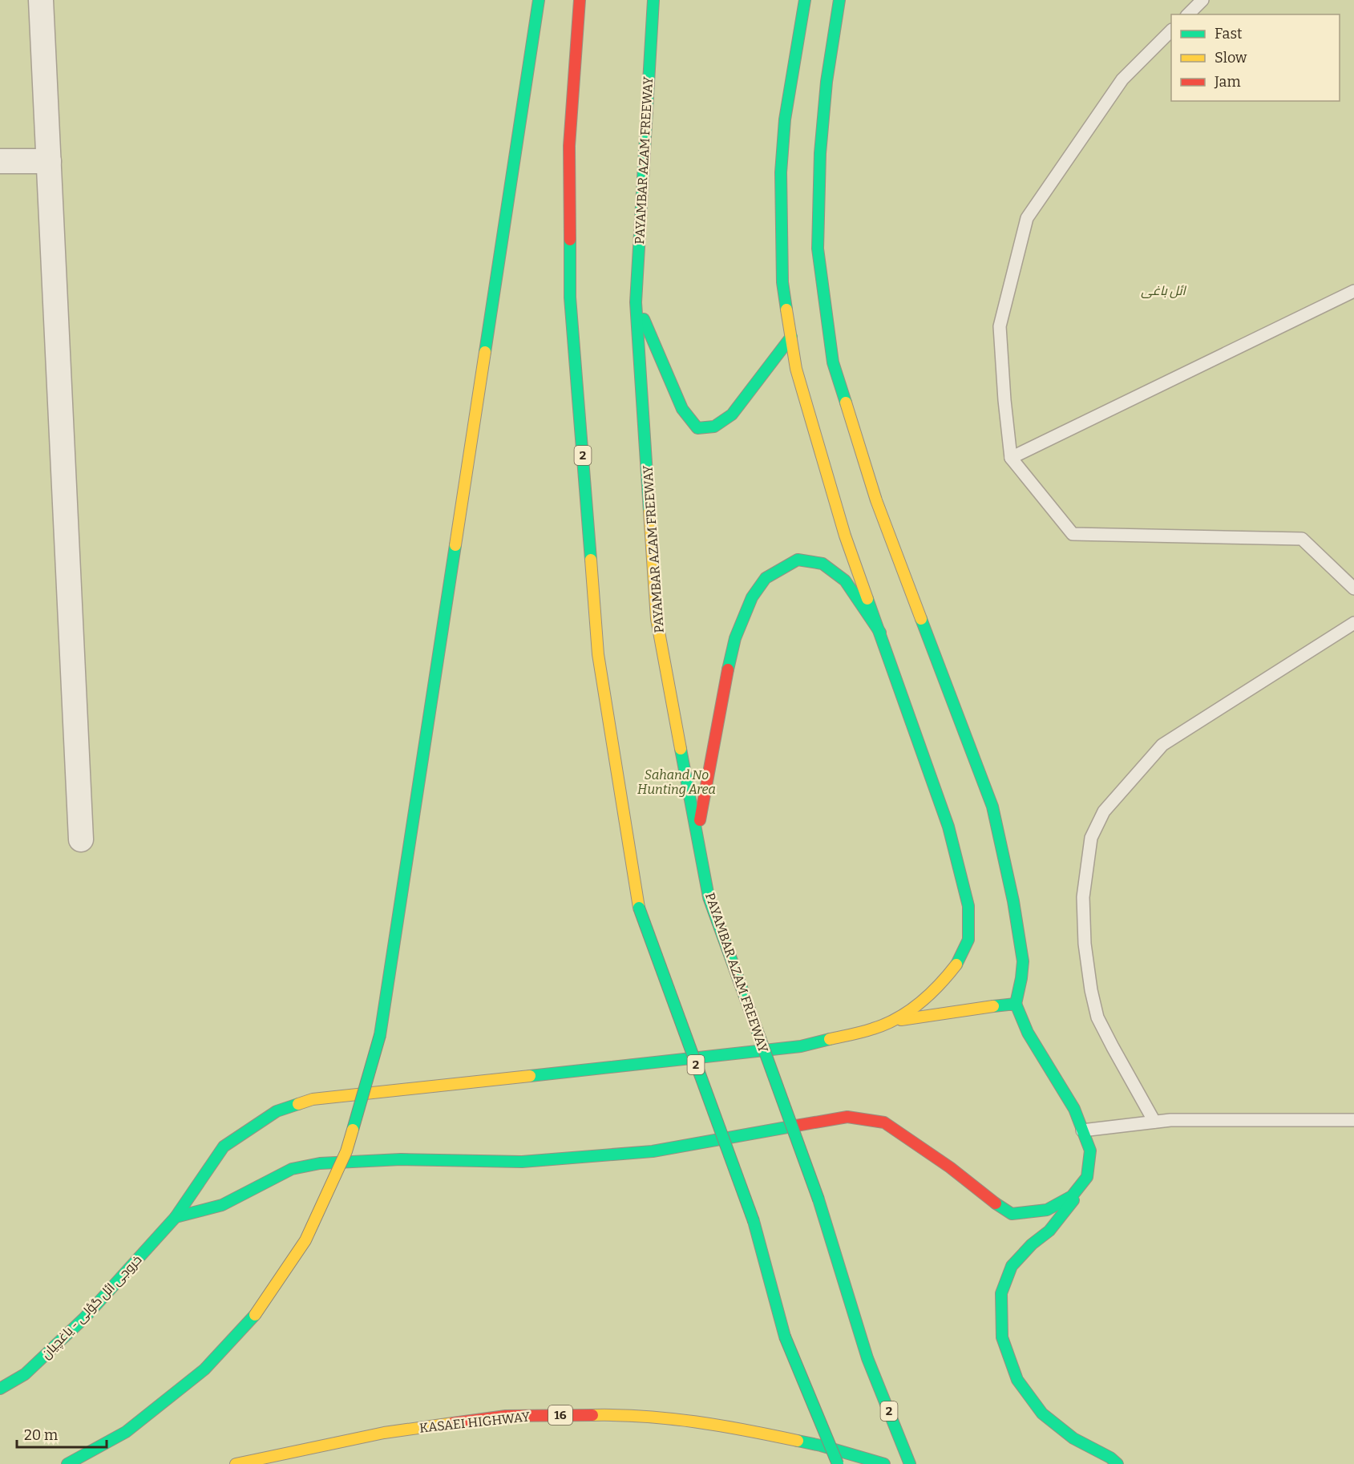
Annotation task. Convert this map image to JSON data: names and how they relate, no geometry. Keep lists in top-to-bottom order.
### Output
{
  "streets": {
    "main road": [
      "PAYAMBAR AZAM FREEWAY",
      "2",
      "خروجی ائل گؤلی - یاغچیان",
      "16",
      "KASAEI HIGHWAY"
    ]
  },
  "parks": ["ائل باغی", "Sahand No Hunting Area"],
  "legend": ["Fast", "Slow", "Jam"],
  "scale_bar": "20 m"
}
